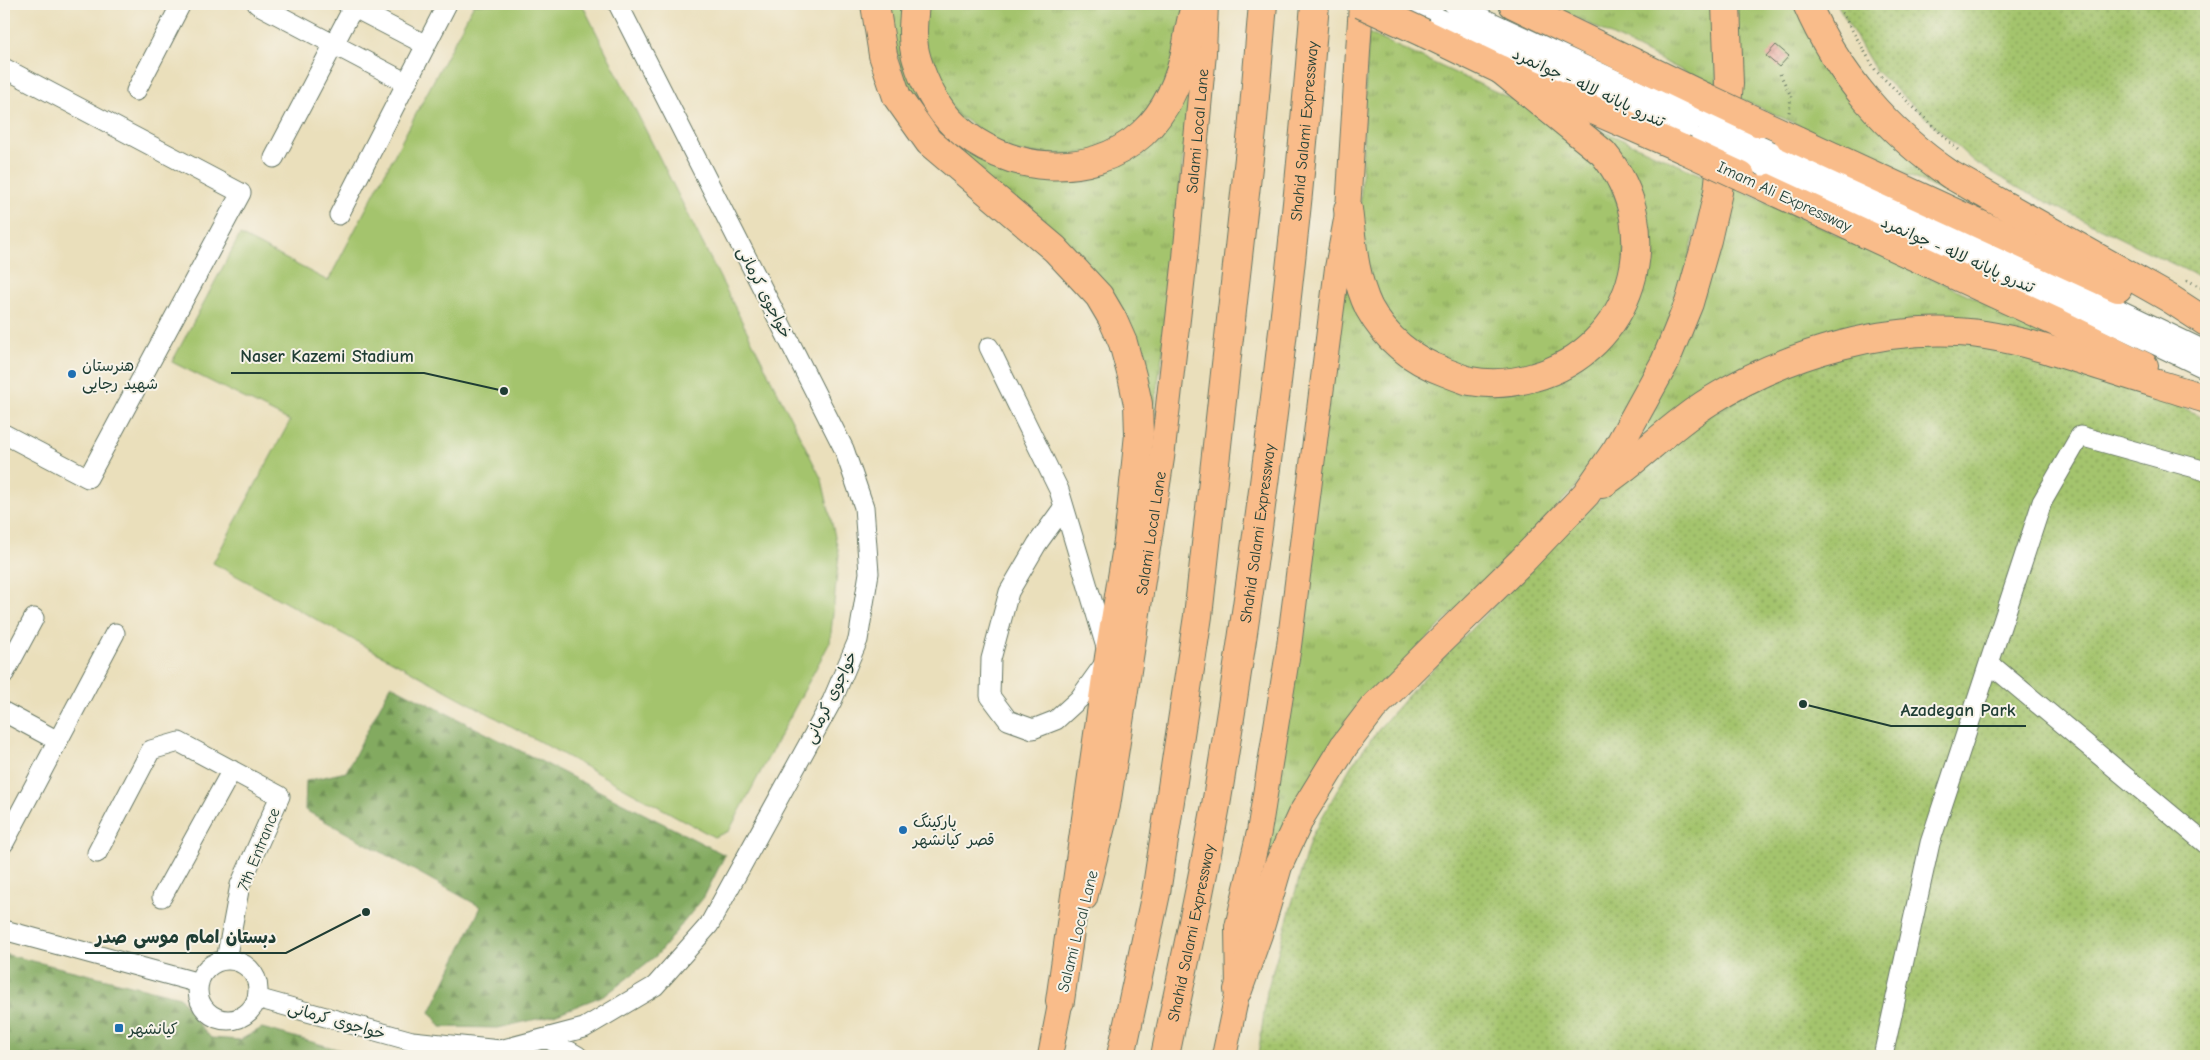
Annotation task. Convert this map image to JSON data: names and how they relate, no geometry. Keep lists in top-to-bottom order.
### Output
{
  "streets": {
    "highway": ["Shahid Salami Expressway", "Imam Ali Expressway"],
    "main road": ["Salami Local Lane"],
    "street": ["تندرو پایانه لاله - جوانمرد", "خواجوی کرمانی", "7th Entrance"]
  },
  "crossings": [
    ["تندرو پایانه لاله - جوانمرد", "Imam Ali Expressway"],
    ["خواجوی کرمانی", "7th Entrance"]
  ],
  "places": {
    "other": [
      "هنرستان شهید رجایی",
      "Naser Kazemi Stadium",
      "Azadegan Park",
      "پارکینگ قصر کیانشهر",
      "دبستان امام موسی صدر"
    ],
    "transit": ["کیانشهر"]
  }
}
